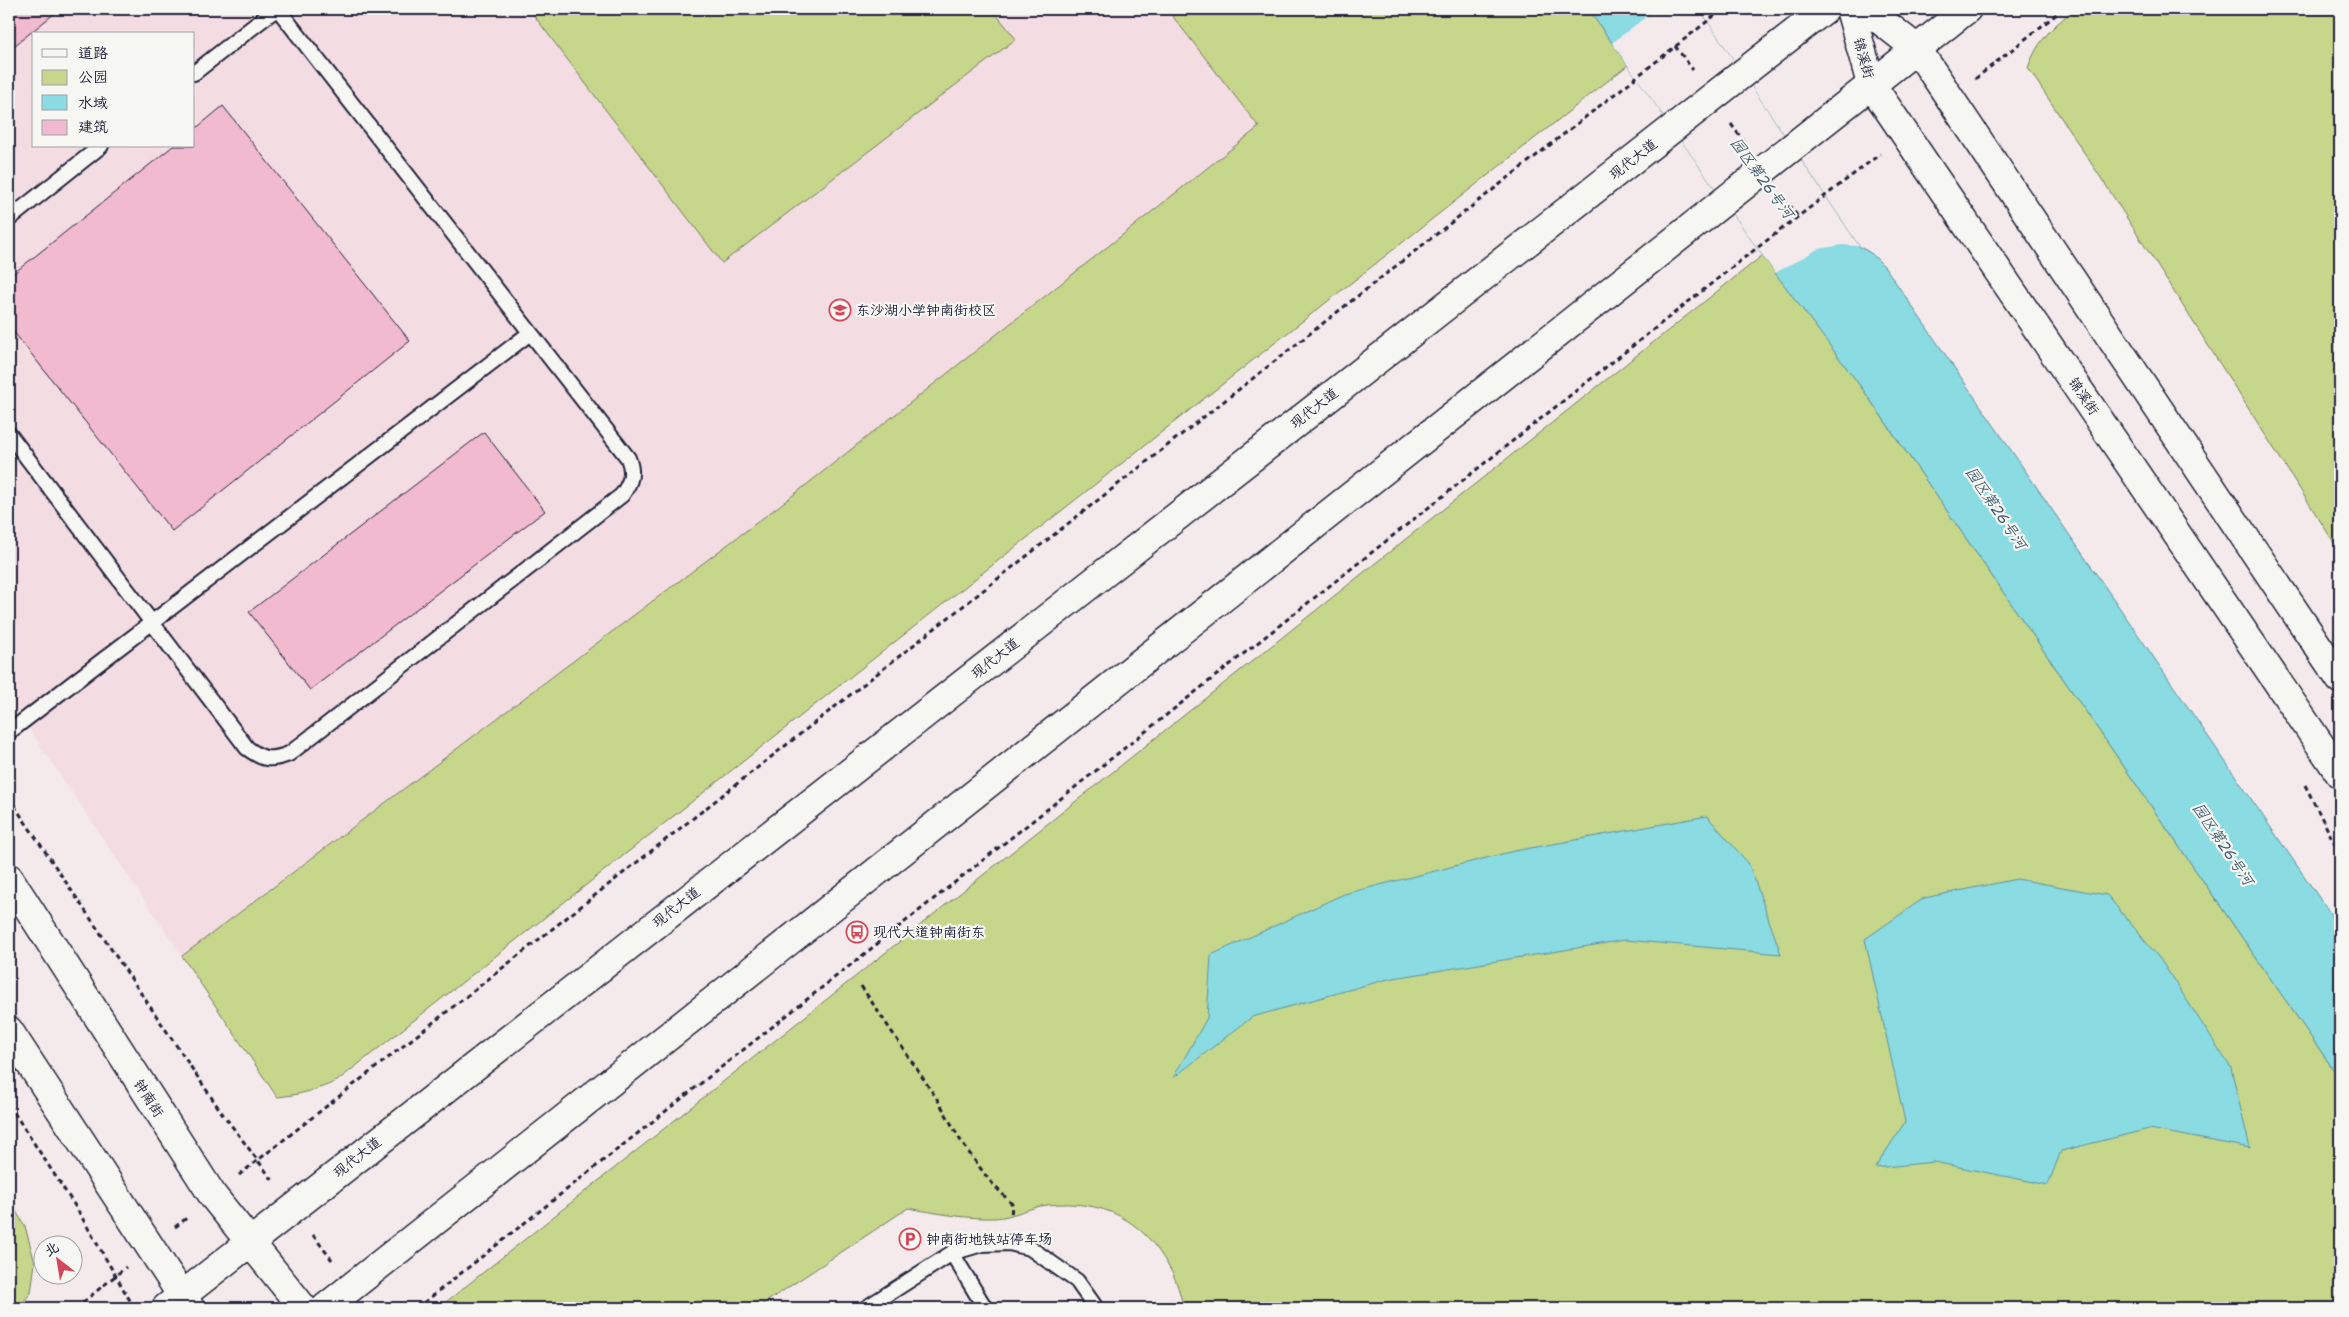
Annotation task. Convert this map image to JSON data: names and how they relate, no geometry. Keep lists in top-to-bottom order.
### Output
{
  "streets": {
    "main road": ["锦溪街", "现代大道", "钟南街"]
  },
  "crossings": [
    ["现代大道", "钟南街"]
  ],
  "water": ["园区第26号河"],
  "places": {
    "school or university": ["东沙湖小学钟南街校区"],
    "bus stop": ["现代大道钟南街东"],
    "parking": ["钟南街地铁站停车场"]
  },
  "legend": [
    "道路",
    "公园",
    "水域",
    "建筑"
  ],
  "north": "top left"
}
